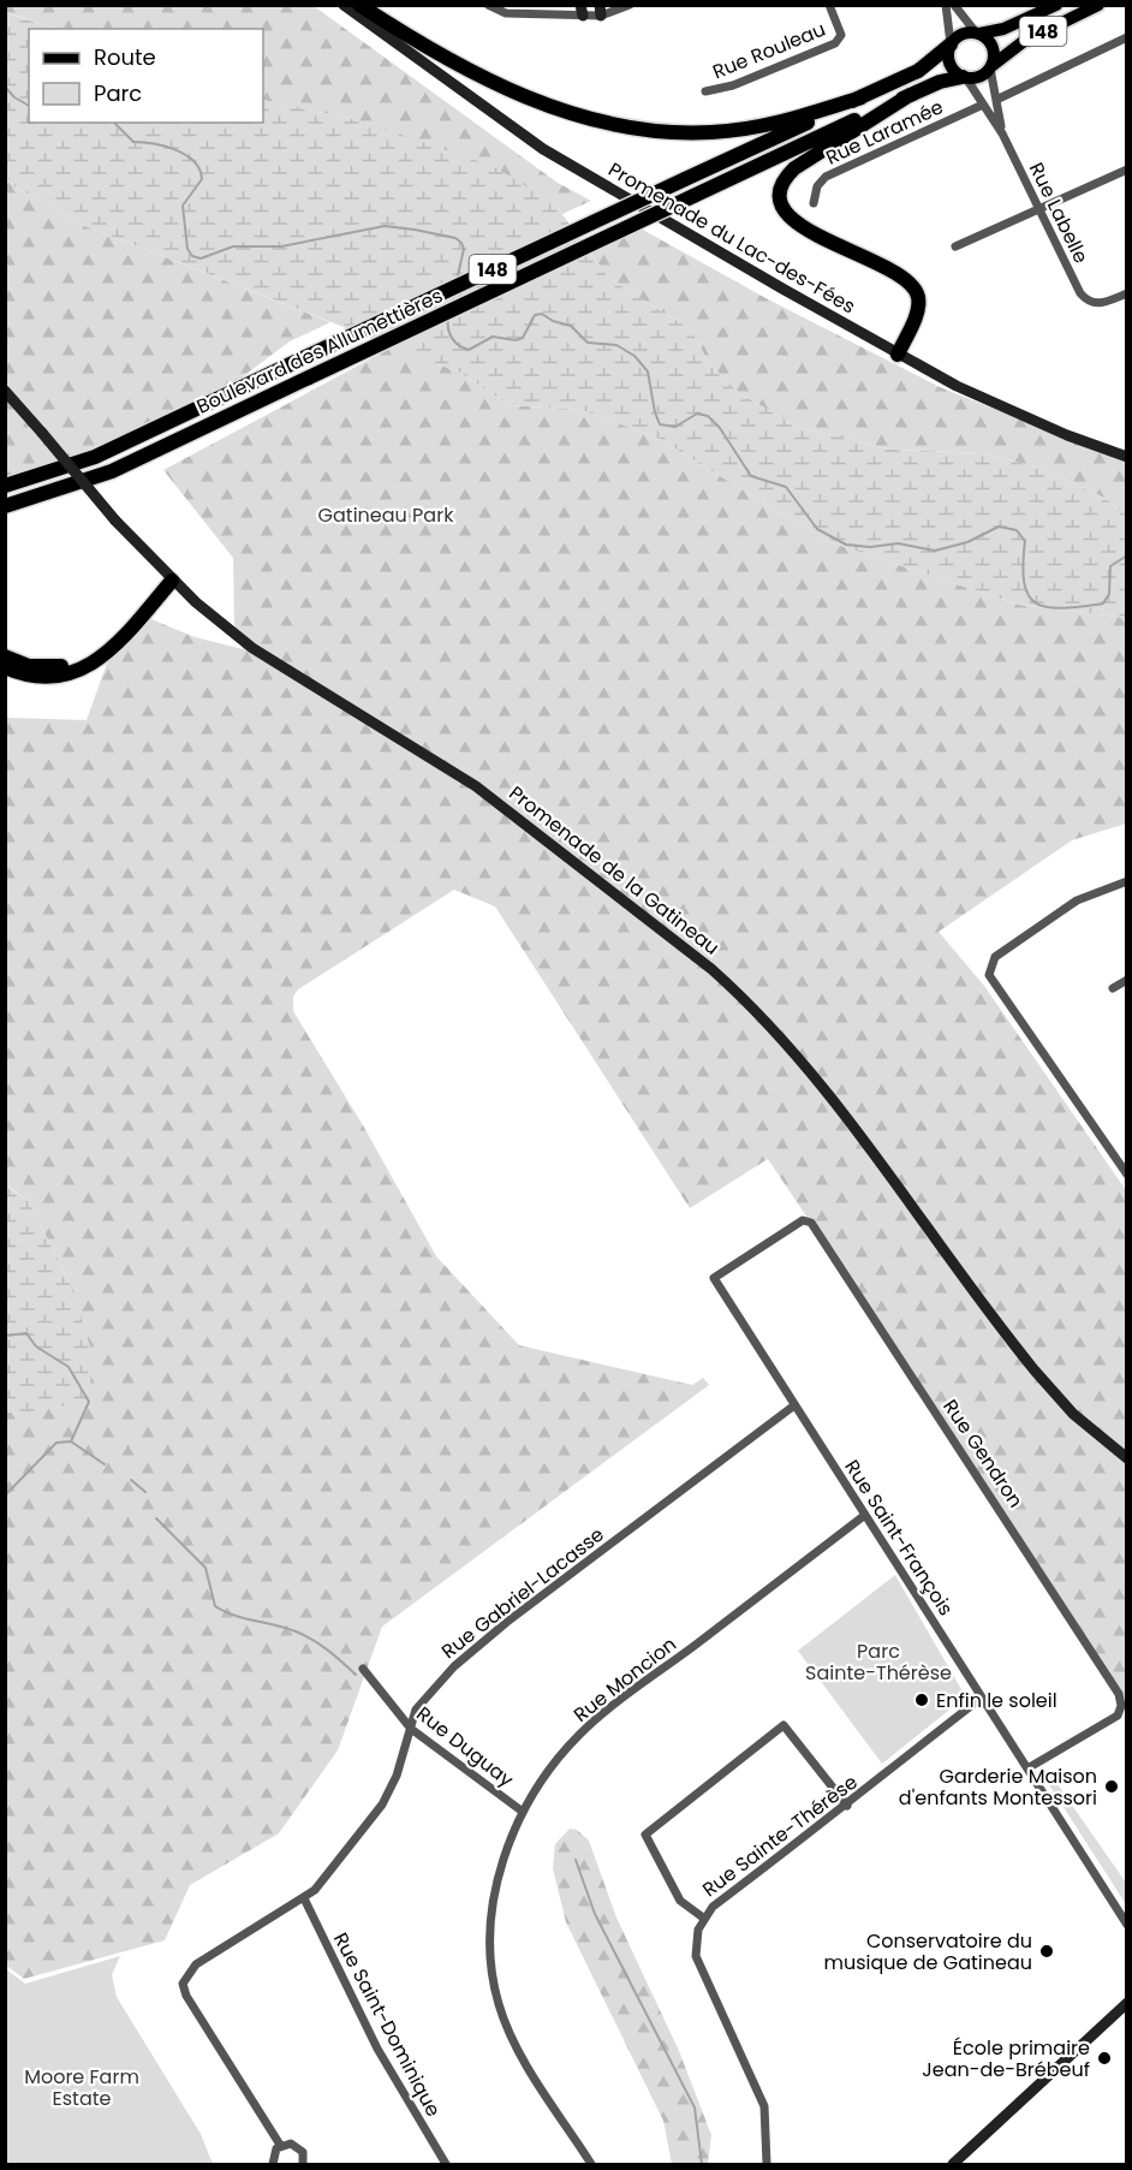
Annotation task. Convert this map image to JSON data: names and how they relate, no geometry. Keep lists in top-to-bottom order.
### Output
{
  "streets": {
    "highway": ["148", "Boulevard des Allumettières"],
    "street": [
      "Rue Rouleau",
      "Rue Laramée",
      "Rue Labelle",
      "Promenade du Lac-des-Fées",
      "Promenade de la Gatineau",
      "Rue Gendron",
      "Rue Saint-François",
      "Rue Gabriel-Lacasse",
      "Rue Moncion",
      "Rue Duguay",
      "Rue Sainte-Thérèse",
      "Rue Saint-Dominique"
    ]
  },
  "crossings": [
    ["148", "Rue Labelle"],
    ["148", "Boulevard des Allumettières"],
    ["Rue Laramée", "Rue Labelle"],
    ["Rue Labelle", "Boulevard des Allumettières"],
    ["Rue Gendron", "Rue Saint-François"],
    ["Rue Saint-François", "Rue Gabriel-Lacasse"],
    ["Rue Saint-François", "Rue Moncion"],
    ["Rue Saint-François", "Rue Sainte-Thérèse"],
    ["Rue Gabriel-Lacasse", "Rue Duguay"],
    ["Rue Gabriel-Lacasse", "Rue Saint-Dominique"],
    ["Rue Moncion", "Rue Duguay"]
  ],
  "parks": ["Gatineau Park", "Parc Sainte-Thérèse", "Moore Farm Estate"],
  "places": [
    "Enfin le soleil",
    "Garderie Maison d'enfants Montessori",
    "Conservatoire du musique de Gatineau",
    "École primaire Jean-de-Brébeuf"
  ],
  "legend": ["Route", "Parc"]
}
